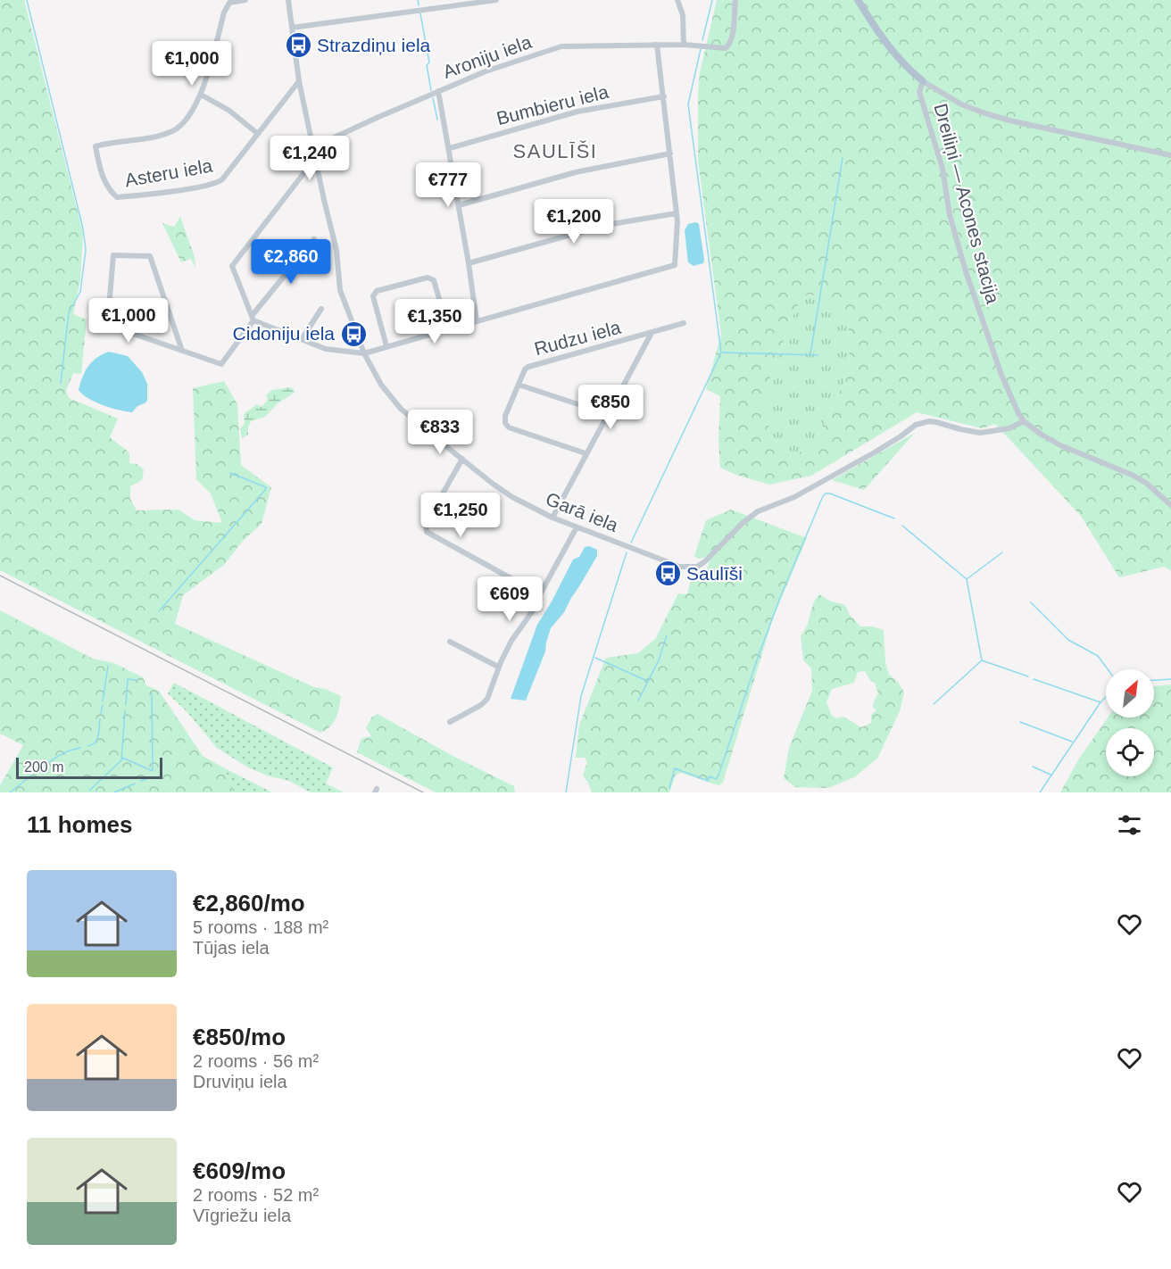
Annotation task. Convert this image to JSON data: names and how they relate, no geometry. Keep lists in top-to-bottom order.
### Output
{
  "streets": {
    "main road": ["Dreiliņi — Acones stacija"],
    "street": [
      "Aroniju iela",
      "Bumbieru iela",
      "Asteru iela",
      "Rudzu iela",
      "Garā iela"
    ]
  },
  "crossings": [
    ["Aroniju iela", "Garā iela"],
    ["Asteru iela", "Garā iela"],
    ["Dreiliņi — Acones stacija", "Garā iela"]
  ],
  "districts": ["SAULĪŠI"],
  "places": {
    "bus stop": ["Strazdiņu iela", "Cidoniju iela", "Saulīši"]
  },
  "scale_bar": "200 m",
  "north": "top right",
  "page": {
    "price": [
      "€1,000",
      "€1,240",
      "€777",
      "€1,200",
      "€2,860",
      "€1,000",
      "€1,350",
      "€850",
      "€833",
      "€1,250",
      "€609"
    ],
    "scale": "200 m",
    "heading": "11 homes",
    "list": [
      {
        "name": "€2,860/mo",
        "note": "5 rooms · 188 m² · Tūjas iela"
      },
      {
        "name": "€850/mo",
        "note": "2 rooms · 56 m² · Druviņu iela"
      },
      {
        "name": "€609/mo",
        "note": "2 rooms · 52 m² · Vīgriežu iela"
      }
    ]
  }
}
